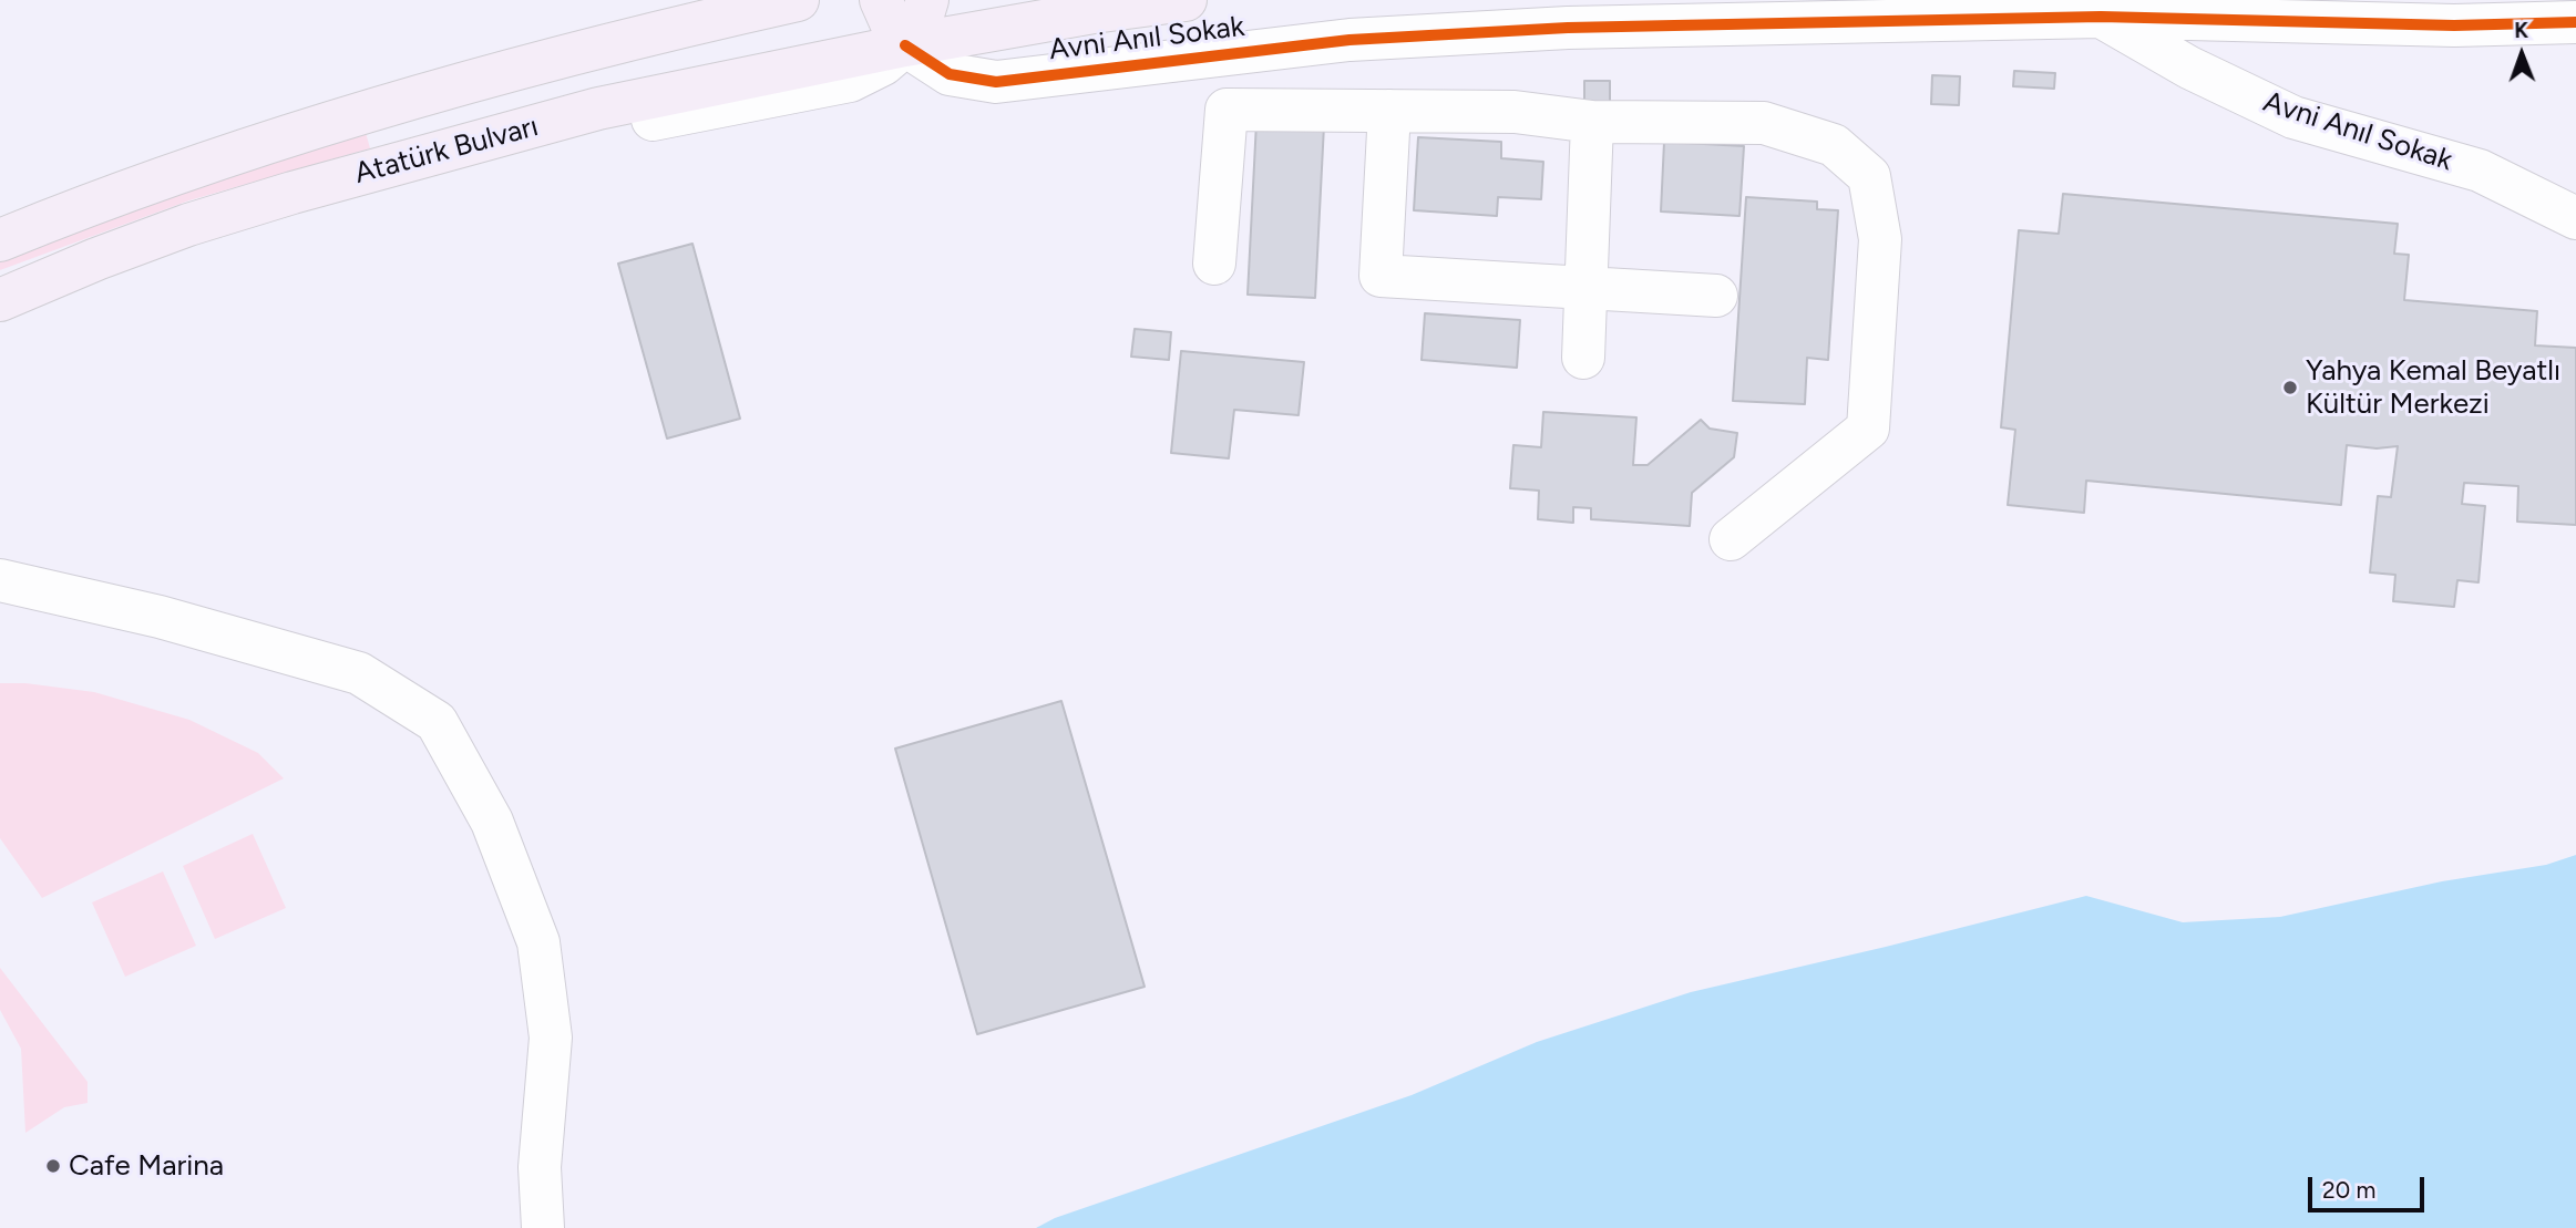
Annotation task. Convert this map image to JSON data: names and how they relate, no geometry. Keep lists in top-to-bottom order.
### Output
{
  "streets": {
    "main road": ["Atatürk Bulvarı"],
    "street": ["Avni Anıl Sokak"]
  },
  "crossings": [
    ["Avni Anıl Sokak", "Atatürk Bulvarı"]
  ],
  "places": ["Yahya Kemal Beyatlı Kültür Merkezi", "Cafe Marina"],
  "scale_bar": "20 m",
  "north": "top"
}
